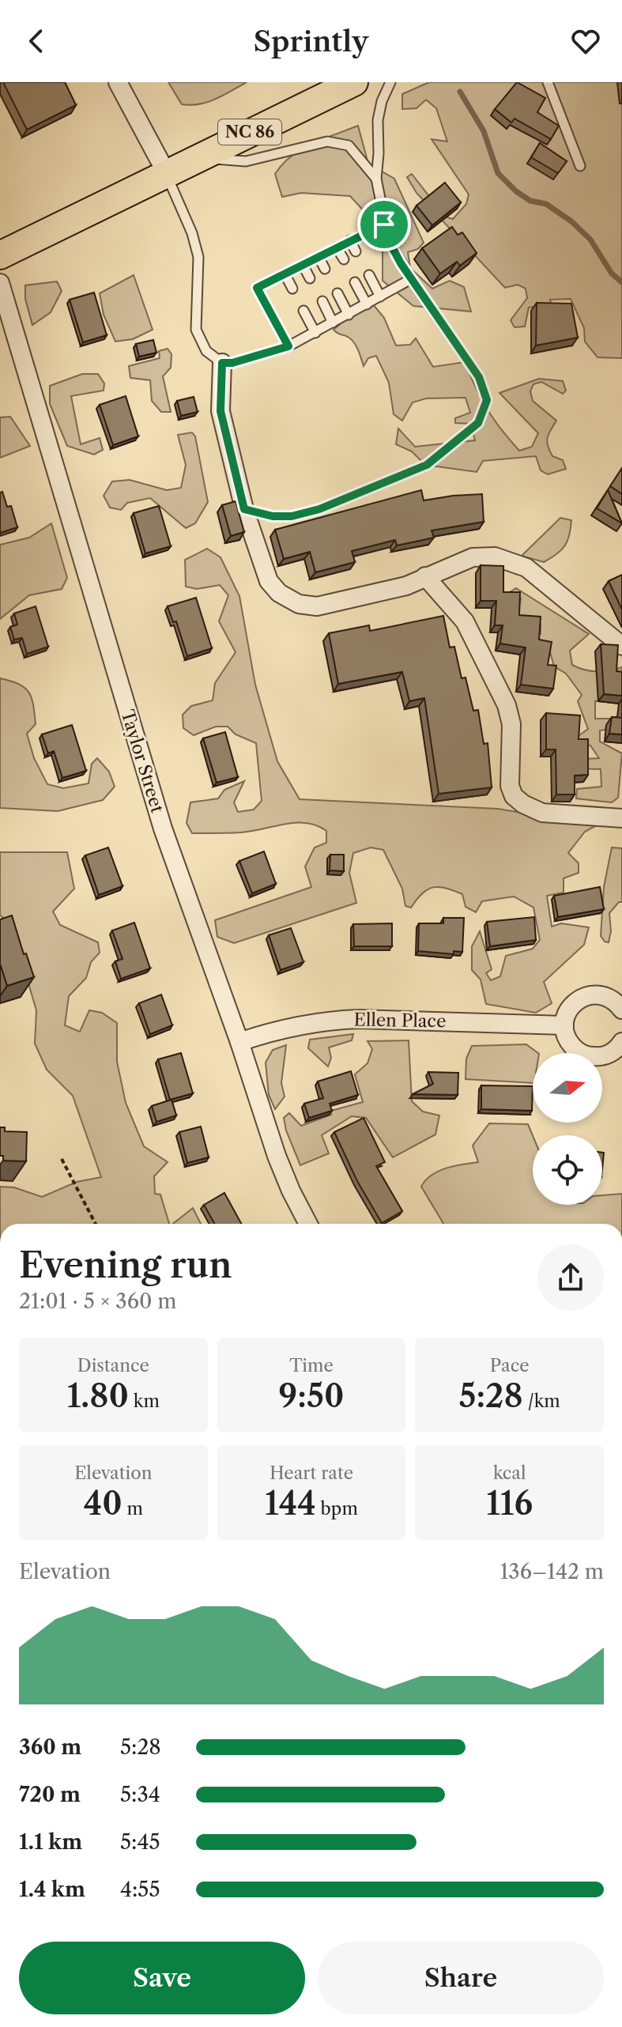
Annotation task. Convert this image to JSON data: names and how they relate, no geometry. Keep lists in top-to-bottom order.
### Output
{
  "streets": {
    "main road": ["NC 86"],
    "street": ["Taylor Street", "Ellen Place"]
  },
  "crossings": [
    ["Taylor Street", "Ellen Place"]
  ],
  "north": "right",
  "page": {
    "header": "Sprintly",
    "heading": ["Evening run", "21:01 · 5 × 360 m"],
    "stats": [
      ["Distance", "1.80 km"],
      ["Time", "9:50"],
      ["Pace", "5:28 /km"],
      ["Elevation", "40 m"],
      ["Heart rate", "144 bpm"],
      ["kcal", "116"]
    ],
    "chart": ["Elevation", "136–142 m"],
    "list": [
      {
        "name": "360 m",
        "note": "5:28"
      },
      {
        "name": "720 m",
        "note": "5:34"
      },
      {
        "name": "1.1 km",
        "note": "5:45"
      },
      {
        "name": "1.4 km",
        "note": "4:55"
      }
    ],
    "buttons": ["Save", "Share"]
  }
}
